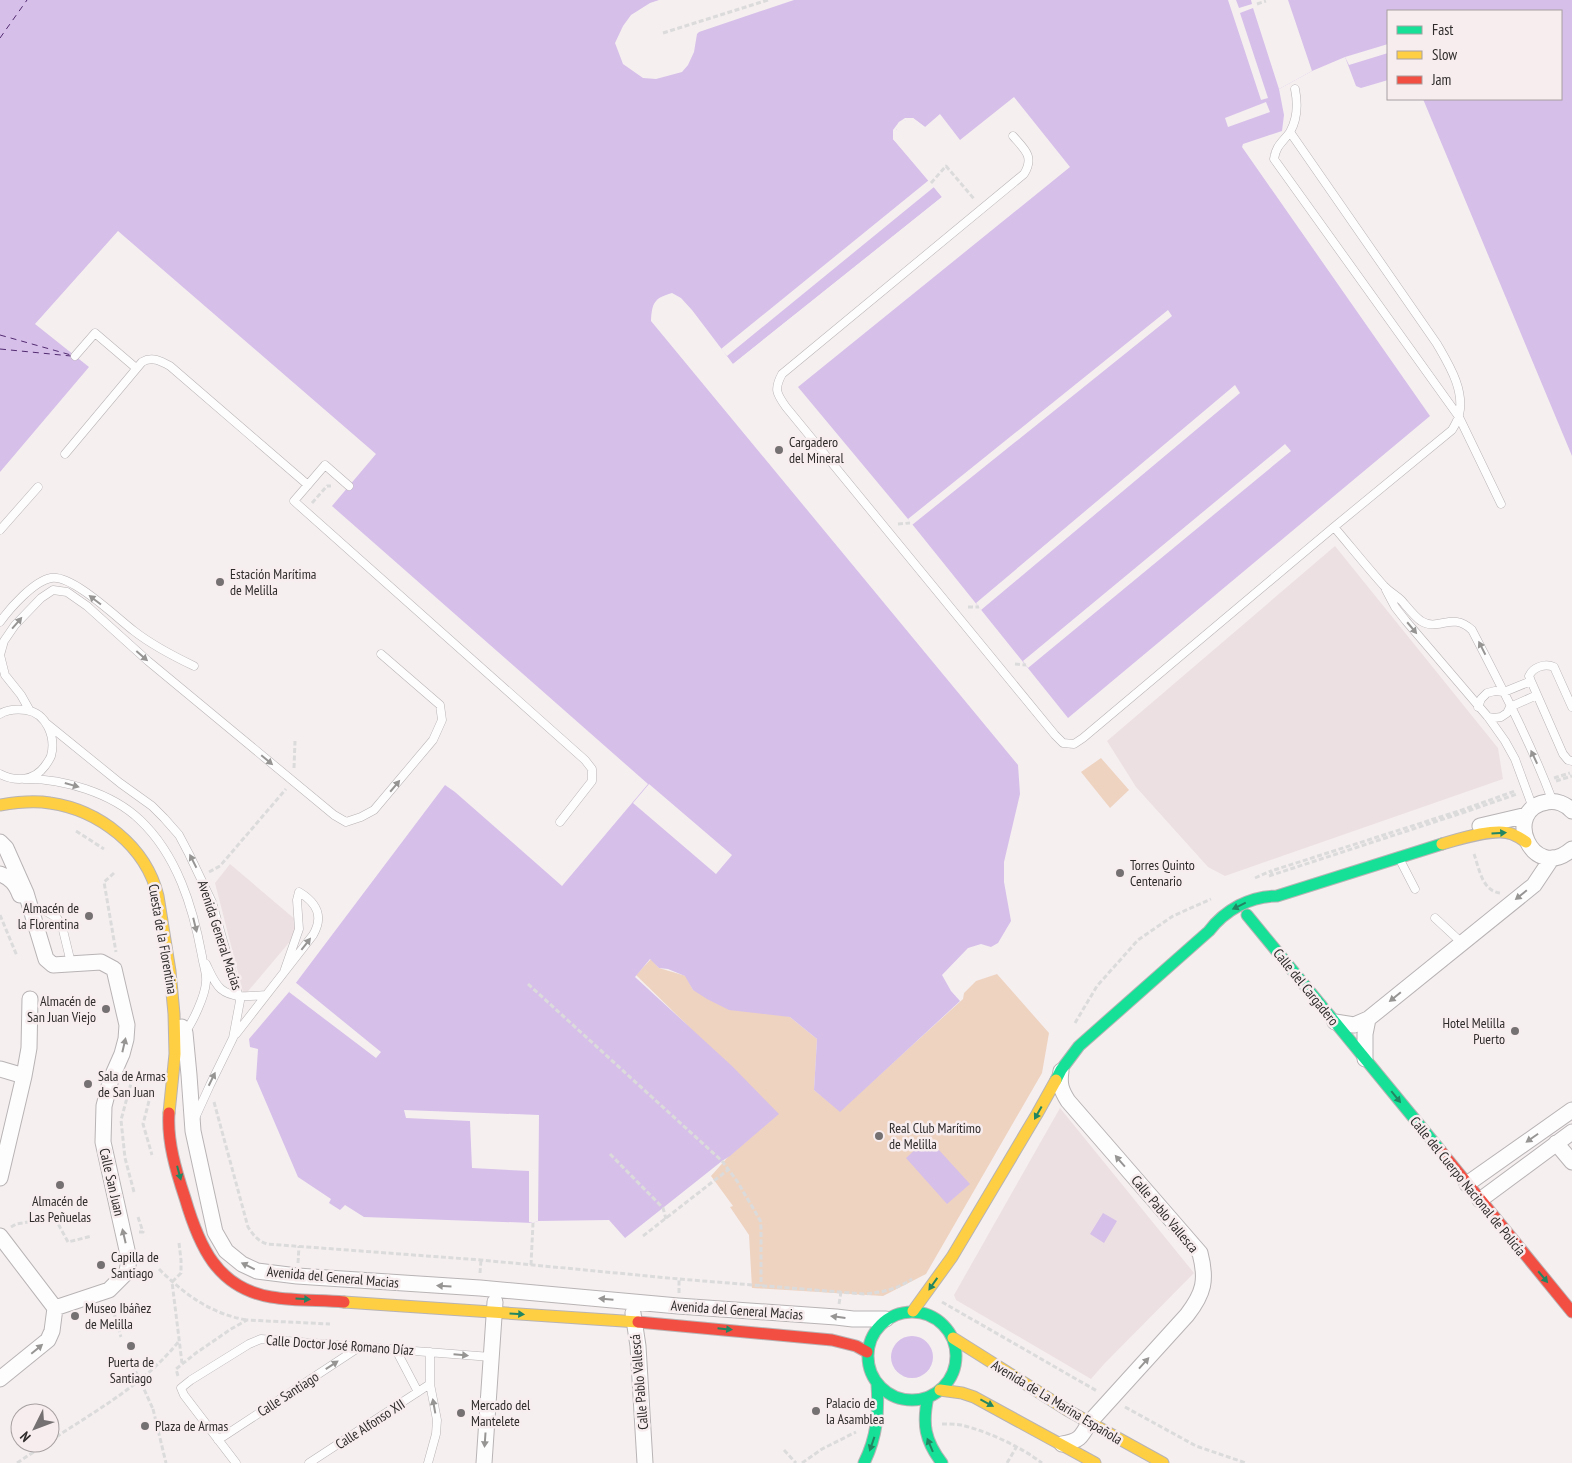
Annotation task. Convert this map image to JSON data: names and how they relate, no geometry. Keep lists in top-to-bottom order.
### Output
{
  "streets": {
    "street": [
      "Cuesta de la Florentina",
      "Calle del Cargadero",
      "Calle San Juan",
      "Calle del Cuerpo Nacional de Policía",
      "Calle Pablo Vallesca",
      "Avenida del General Macias",
      "Calle Pablo Vallescá",
      "Avenida de La Marina Española"
    ],
    "lane": [
      "Avenida General Macías",
      "Calle Doctor José Romano Díaz",
      "Calle Santiago",
      "Calle Alfonso XII"
    ]
  },
  "crossings": [
    ["Avenida General Macías", "Avenida del General Macias"],
    ["Cuesta de la Florentina", "Avenida del General Macias"],
    ["Calle del Cargadero", "Calle del Cuerpo Nacional de Policía"],
    ["Calle Pablo Vallesca", "Avenida de La Marina Española"],
    ["Avenida del General Macias", "Calle Pablo Vallescá"],
    ["Avenida del General Macias", "Avenida de La Marina Española"],
    ["Calle Doctor José Romano Díaz", "Calle Santiago"]
  ],
  "one_way": ["Calle del Cuerpo Nacional de Policía", "Calle Pablo Vallesca", "Calle Santiago"],
  "places": [
    "Cargadero del Mineral",
    "Estación Marítima de Melilla",
    "Torres Quinto Centenario",
    "Almacén de la Florentina",
    "Almacén de San Juan Viejo",
    "Hotel Melilla Puerto",
    "Sala de Armas de San Juan",
    "Real Club Marítimo de Melilla",
    "Almacén de Las Peñuelas",
    "Capilla de Santiago",
    "Museo Ibáñez de Melilla",
    "Puerta de Santiago",
    "Palacio de la Asamblea",
    "Mercado del Mantelete",
    "Plaza de Armas"
  ],
  "legend": ["Fast", "Slow", "Jam"],
  "north": "bottom left"
}
